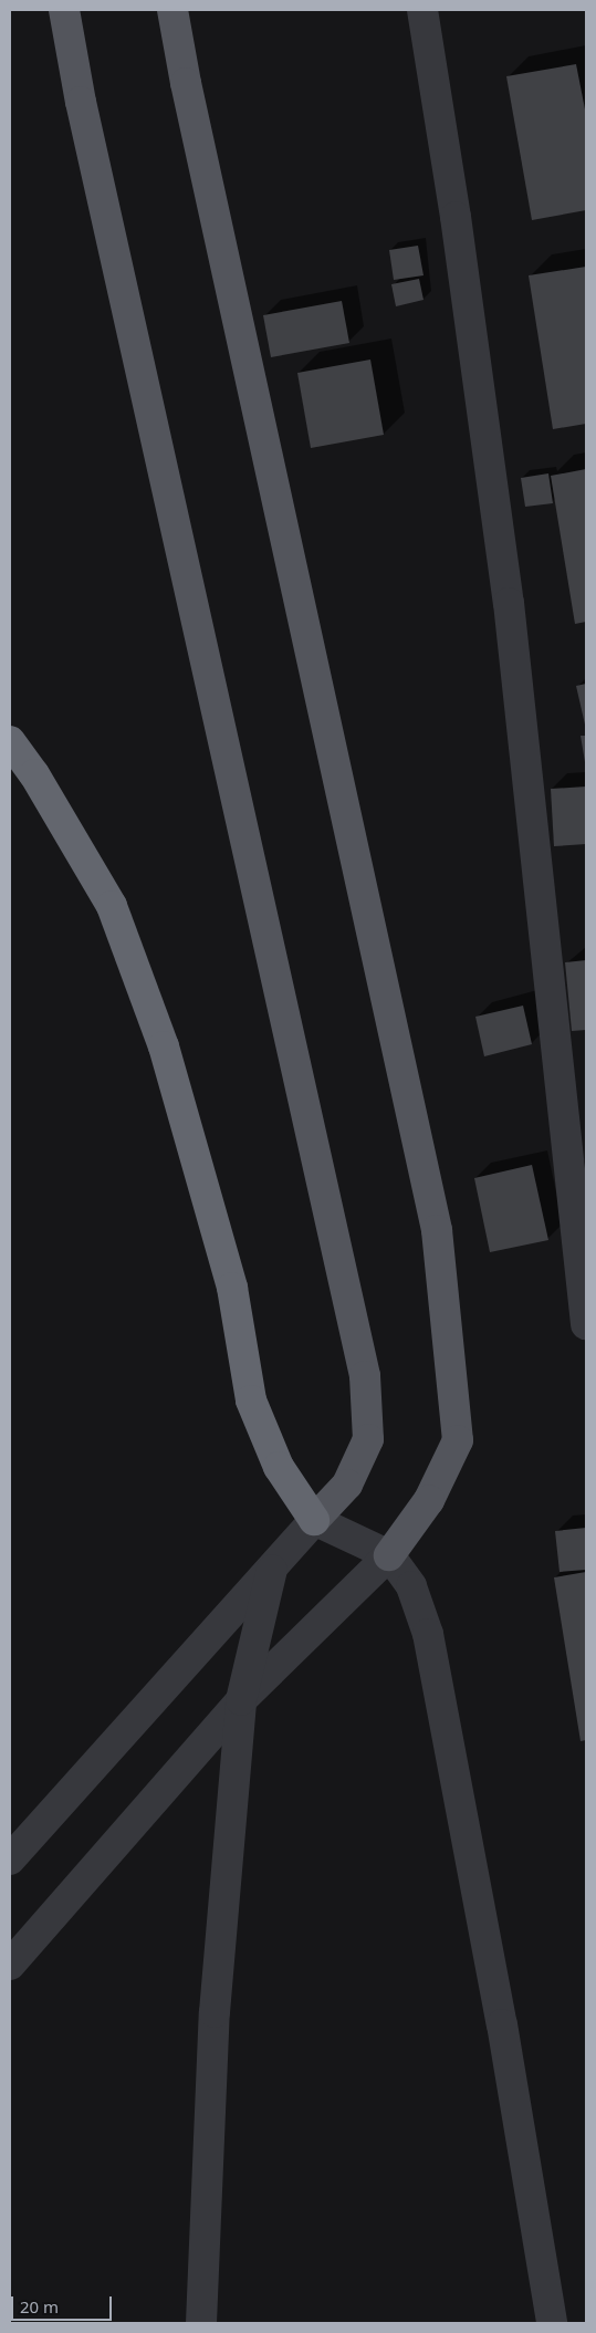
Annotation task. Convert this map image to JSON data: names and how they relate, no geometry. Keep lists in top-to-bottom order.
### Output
{
  "scale_bar": "20 m"
}
